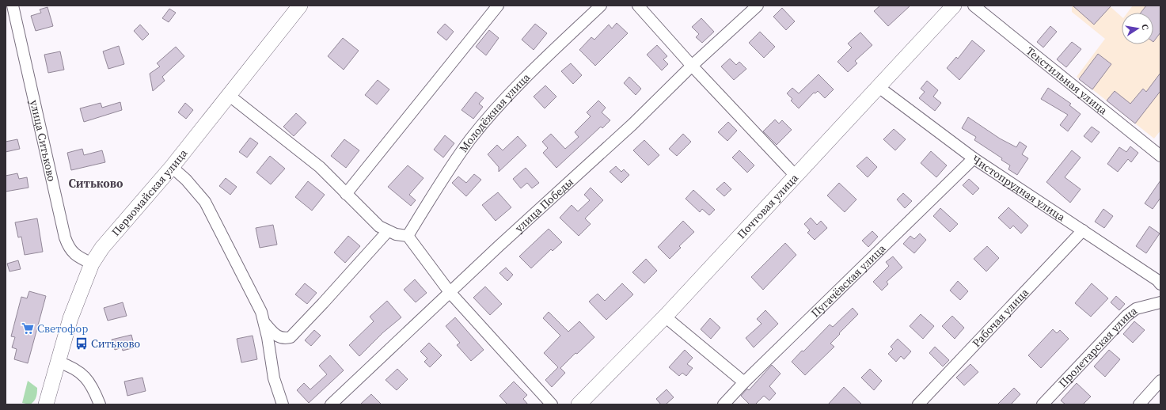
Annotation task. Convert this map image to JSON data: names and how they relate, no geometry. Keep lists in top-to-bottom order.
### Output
{
  "streets": {
    "street": [
      "Текстильная улица",
      "Молодёжная улица",
      "улица Ситьково",
      "Чистопрудная улица",
      "Первомайская улица",
      "улица Победы",
      "Почтовая улица",
      "Пугачёвская улица",
      "Рабочая улица",
      "Пролетарская улица"
    ]
  },
  "crossings": [
    ["улица Ситьково", "Первомайская улица"],
    ["Чистопрудная улица", "Почтовая улица"],
    ["Чистопрудная улица", "Пугачёвская улица"],
    ["Чистопрудная улица", "Рабочая улица"]
  ],
  "districts": ["Ситьково"],
  "places": {
    "supermarket": ["Светофор"],
    "bus stop": ["Ситьково"]
  },
  "north": "right"
}
